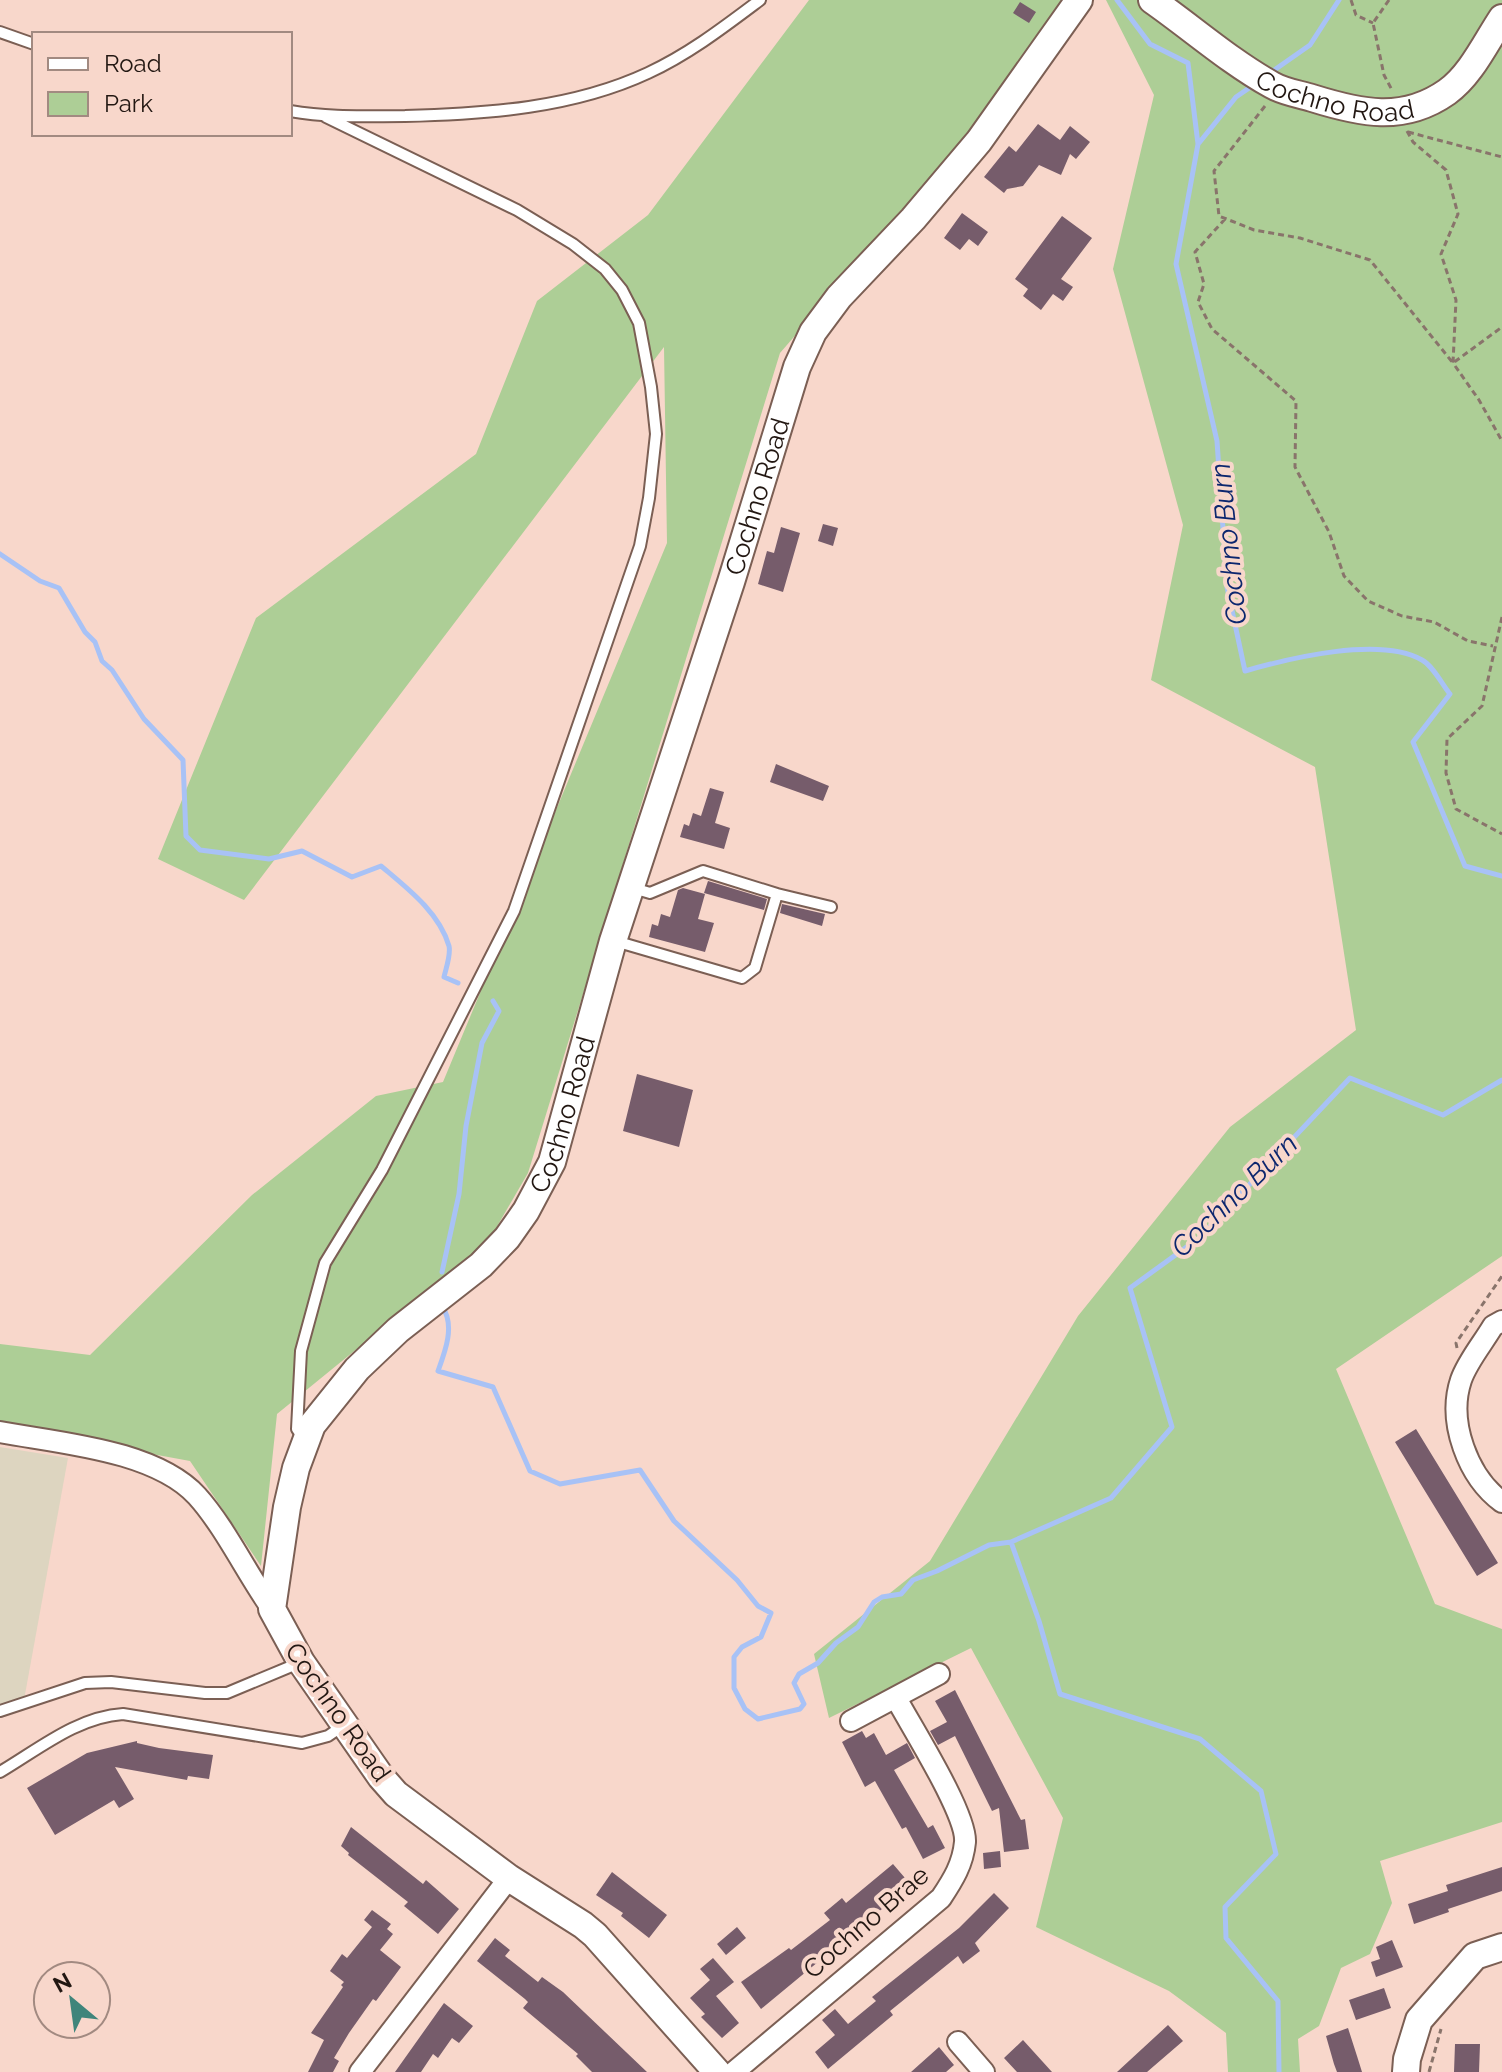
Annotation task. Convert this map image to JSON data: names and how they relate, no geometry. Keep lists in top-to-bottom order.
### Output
{
  "streets": {
    "street": ["Cochno Road", "Cochno Brae"]
  },
  "water": ["Cochno Burn"],
  "legend": ["Road", "Park"],
  "north": "top left"
}
